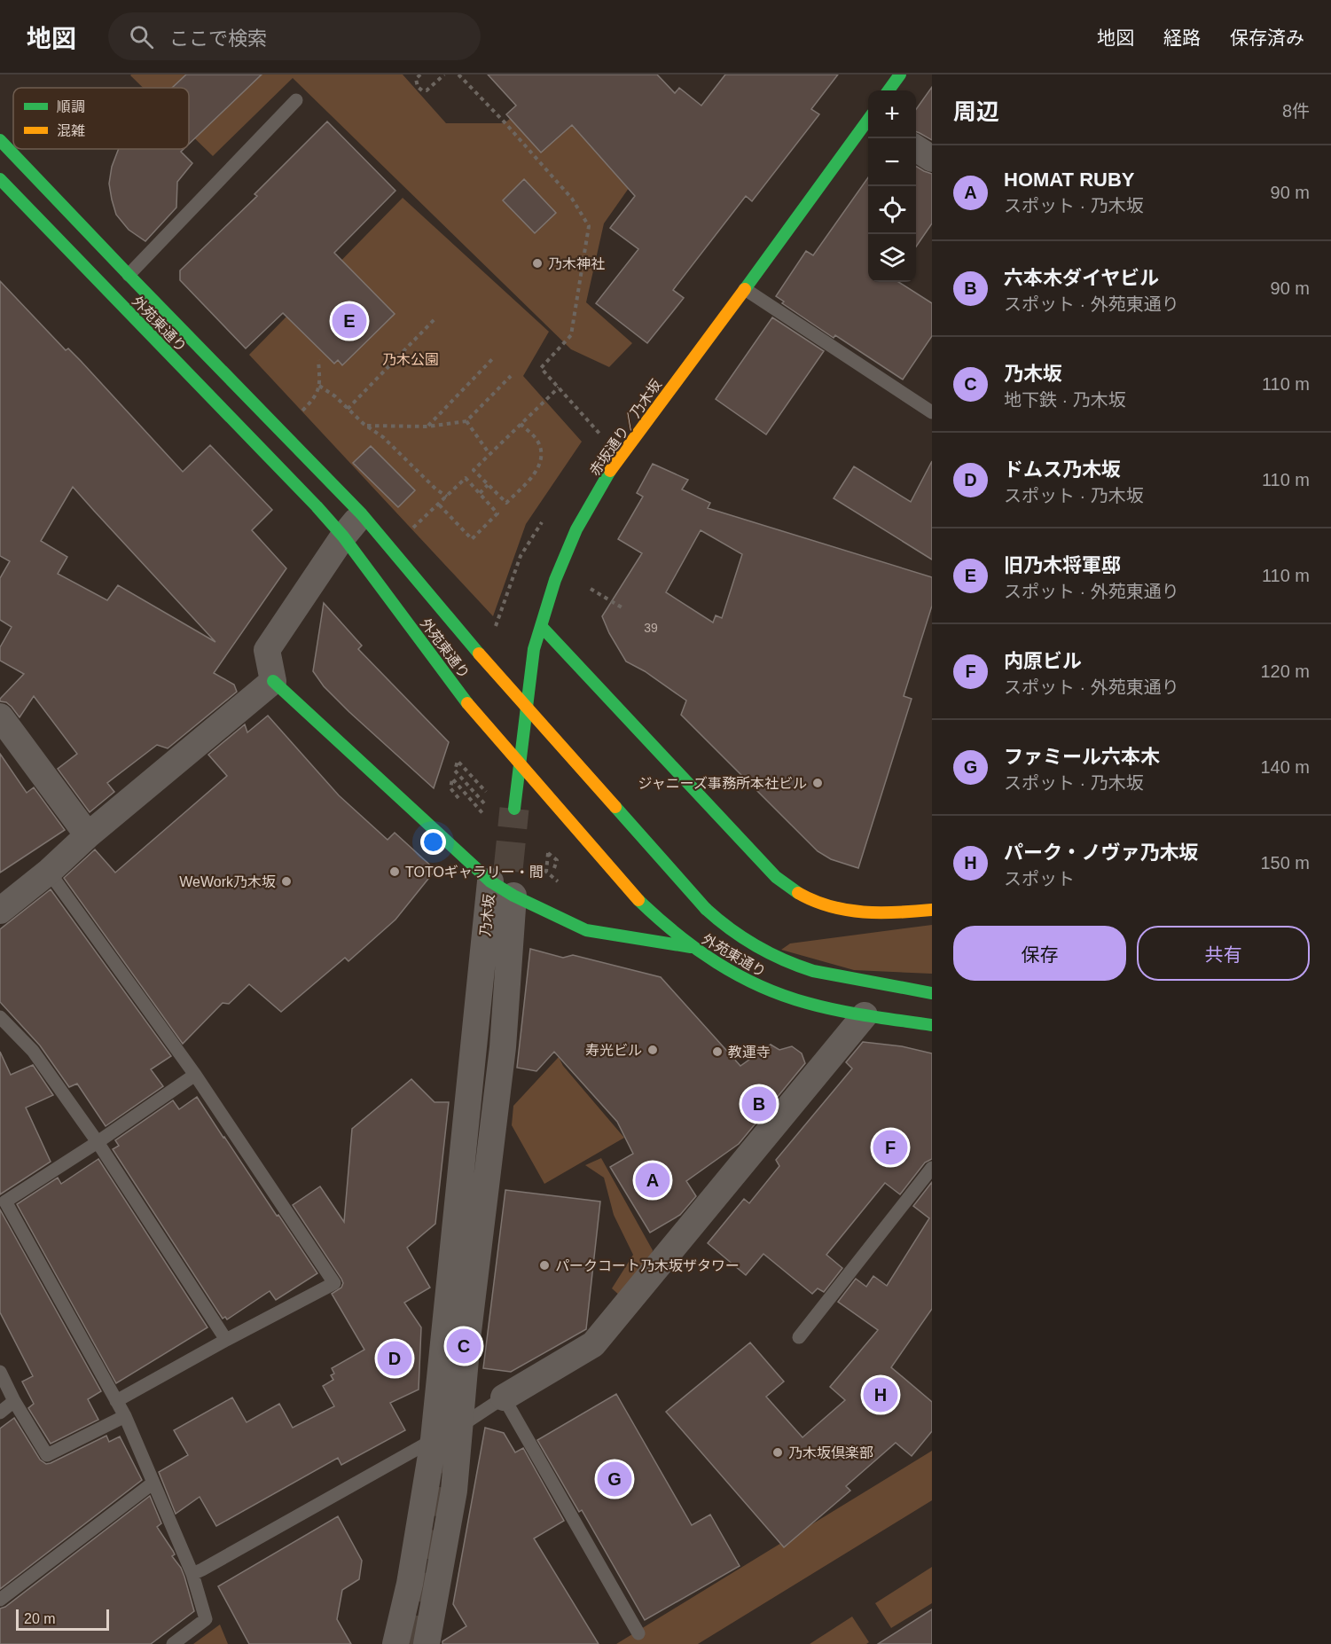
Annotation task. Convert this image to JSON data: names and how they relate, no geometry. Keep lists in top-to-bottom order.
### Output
{
  "streets": {
    "main road": ["外苑東通り", "赤坂通り／乃木坂"],
    "street": ["乃木坂"]
  },
  "parks": ["乃木公園"],
  "places": [
    "乃木神社",
    "ジャニーズ事務所本社ビル",
    "TOTOギャラリー・間",
    "WeWork乃木坂",
    "寿光ビル",
    "教運寺",
    "パークコート乃木坂ザタワー",
    "乃木坂倶楽部"
  ],
  "house_numbers": ["39"],
  "legend": ["順調", "混雑"],
  "scale_bar": "20 m",
  "page": {
    "header": "地図",
    "search": "ここで検索",
    "nav": ["地図", "経路", "保存済み"],
    "heading": ["周辺", "8件"],
    "map_buttons": ["+", "−"],
    "list": [
      {
        "mark": "A",
        "name": "HOMAT RUBY",
        "note": "スポット · 乃木坂",
        "value": "90 m"
      },
      {
        "mark": "B",
        "name": "六本木ダイヤビル",
        "note": "スポット · 外苑東通り",
        "value": "90 m"
      },
      {
        "mark": "C",
        "name": "乃木坂",
        "note": "地下鉄 · 乃木坂",
        "value": "110 m"
      },
      {
        "mark": "D",
        "name": "ドムス乃木坂",
        "note": "スポット · 乃木坂",
        "value": "110 m"
      },
      {
        "mark": "E",
        "name": "旧乃木将軍邸",
        "note": "スポット · 外苑東通り",
        "value": "110 m"
      },
      {
        "mark": "F",
        "name": "内原ビル",
        "note": "スポット · 外苑東通り",
        "value": "120 m"
      },
      {
        "mark": "G",
        "name": "ファミール六本木",
        "note": "スポット · 乃木坂",
        "value": "140 m"
      },
      {
        "mark": "H",
        "name": "パーク・ノヴァ乃木坂",
        "note": "スポット",
        "value": "150 m"
      }
    ],
    "pins": [
      "E",
      "B",
      "F",
      "A",
      "C",
      "D",
      "H",
      "G"
    ],
    "buttons": ["保存", "共有"],
    "scale": "20 m"
  }
}
